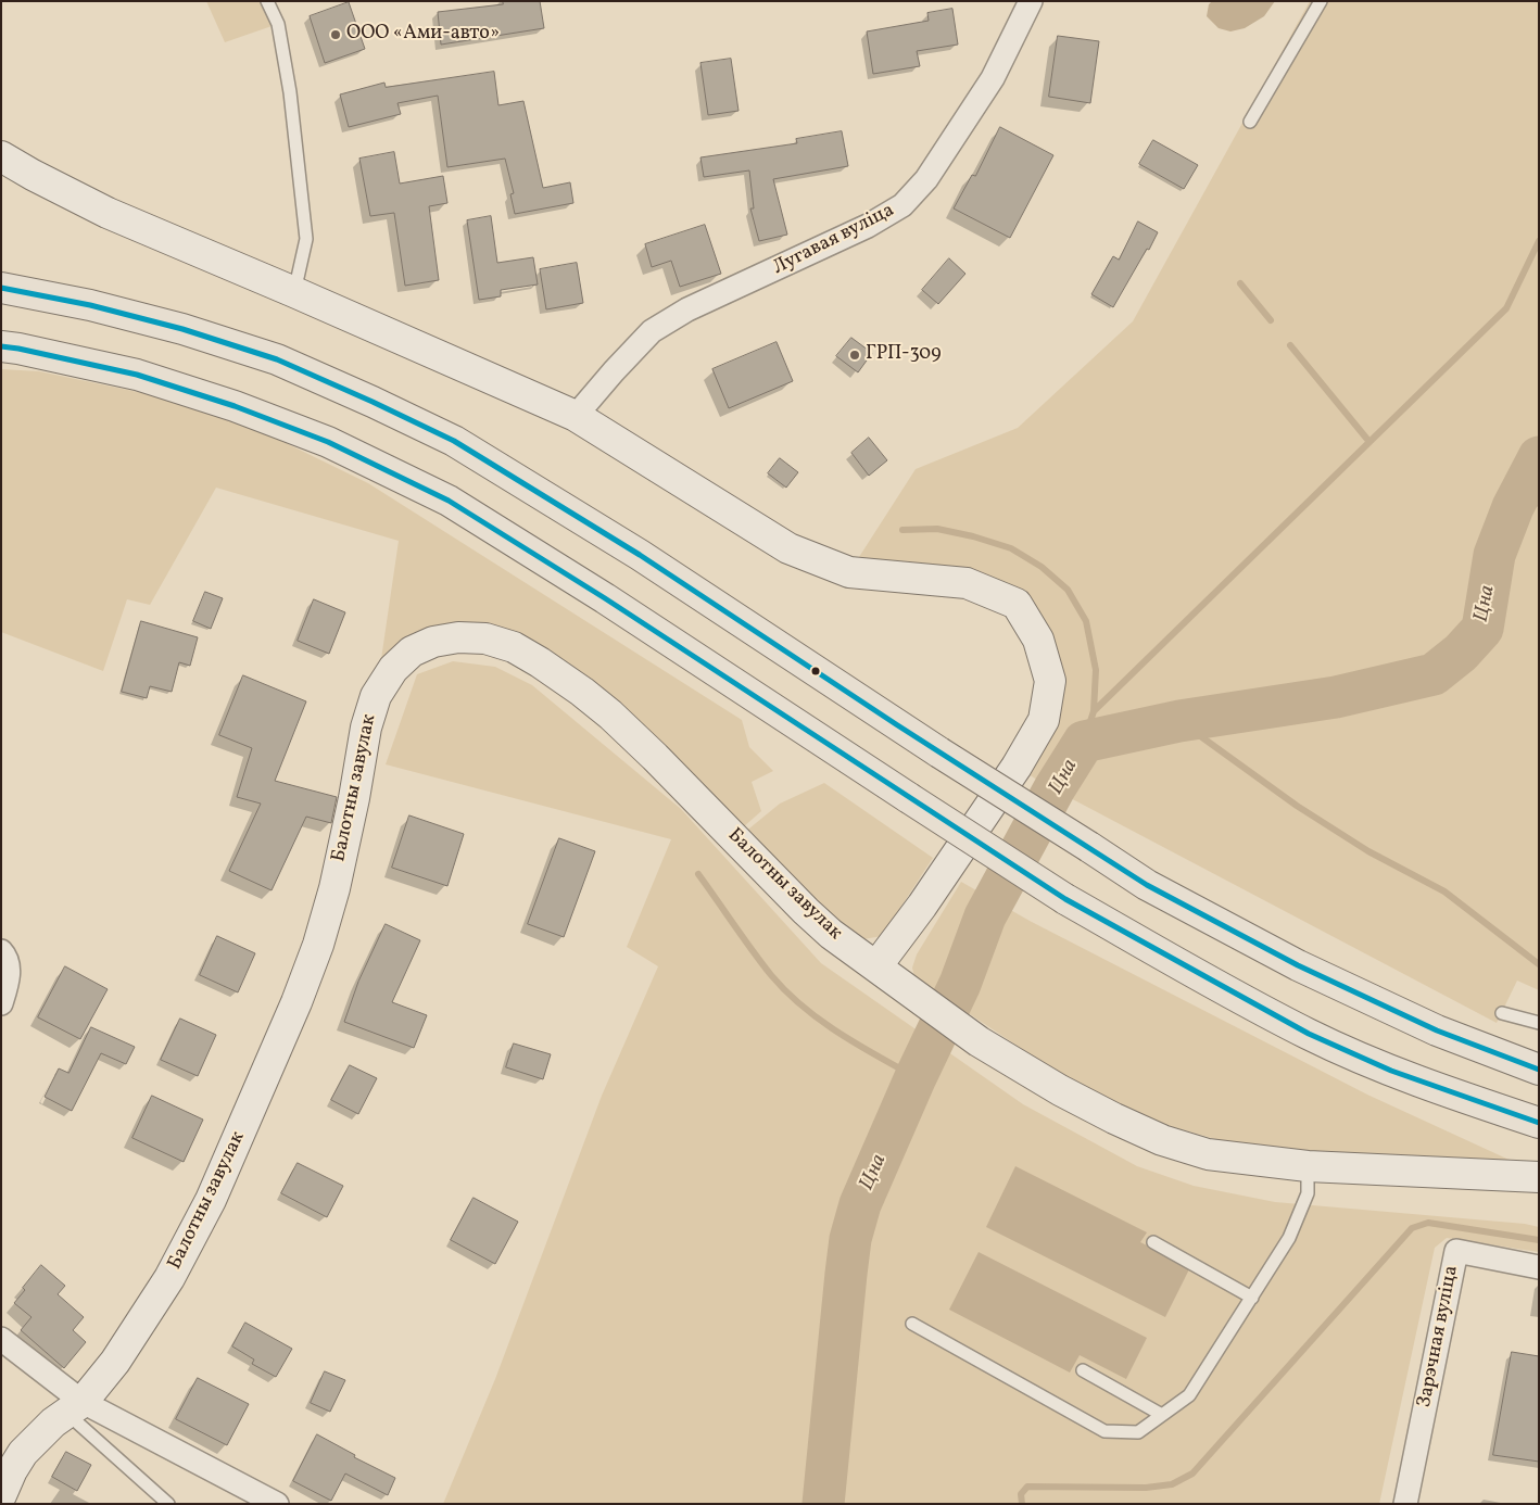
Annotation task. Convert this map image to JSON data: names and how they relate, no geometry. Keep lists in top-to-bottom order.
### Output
{
  "streets": {
    "main road": ["Балотны завулак"],
    "street": ["Лугавая вуліца", "Зарэчная вуліца"]
  },
  "water": ["Цна"],
  "places": ["ООО «Ами-авто»", "ГРП-309"]
}
